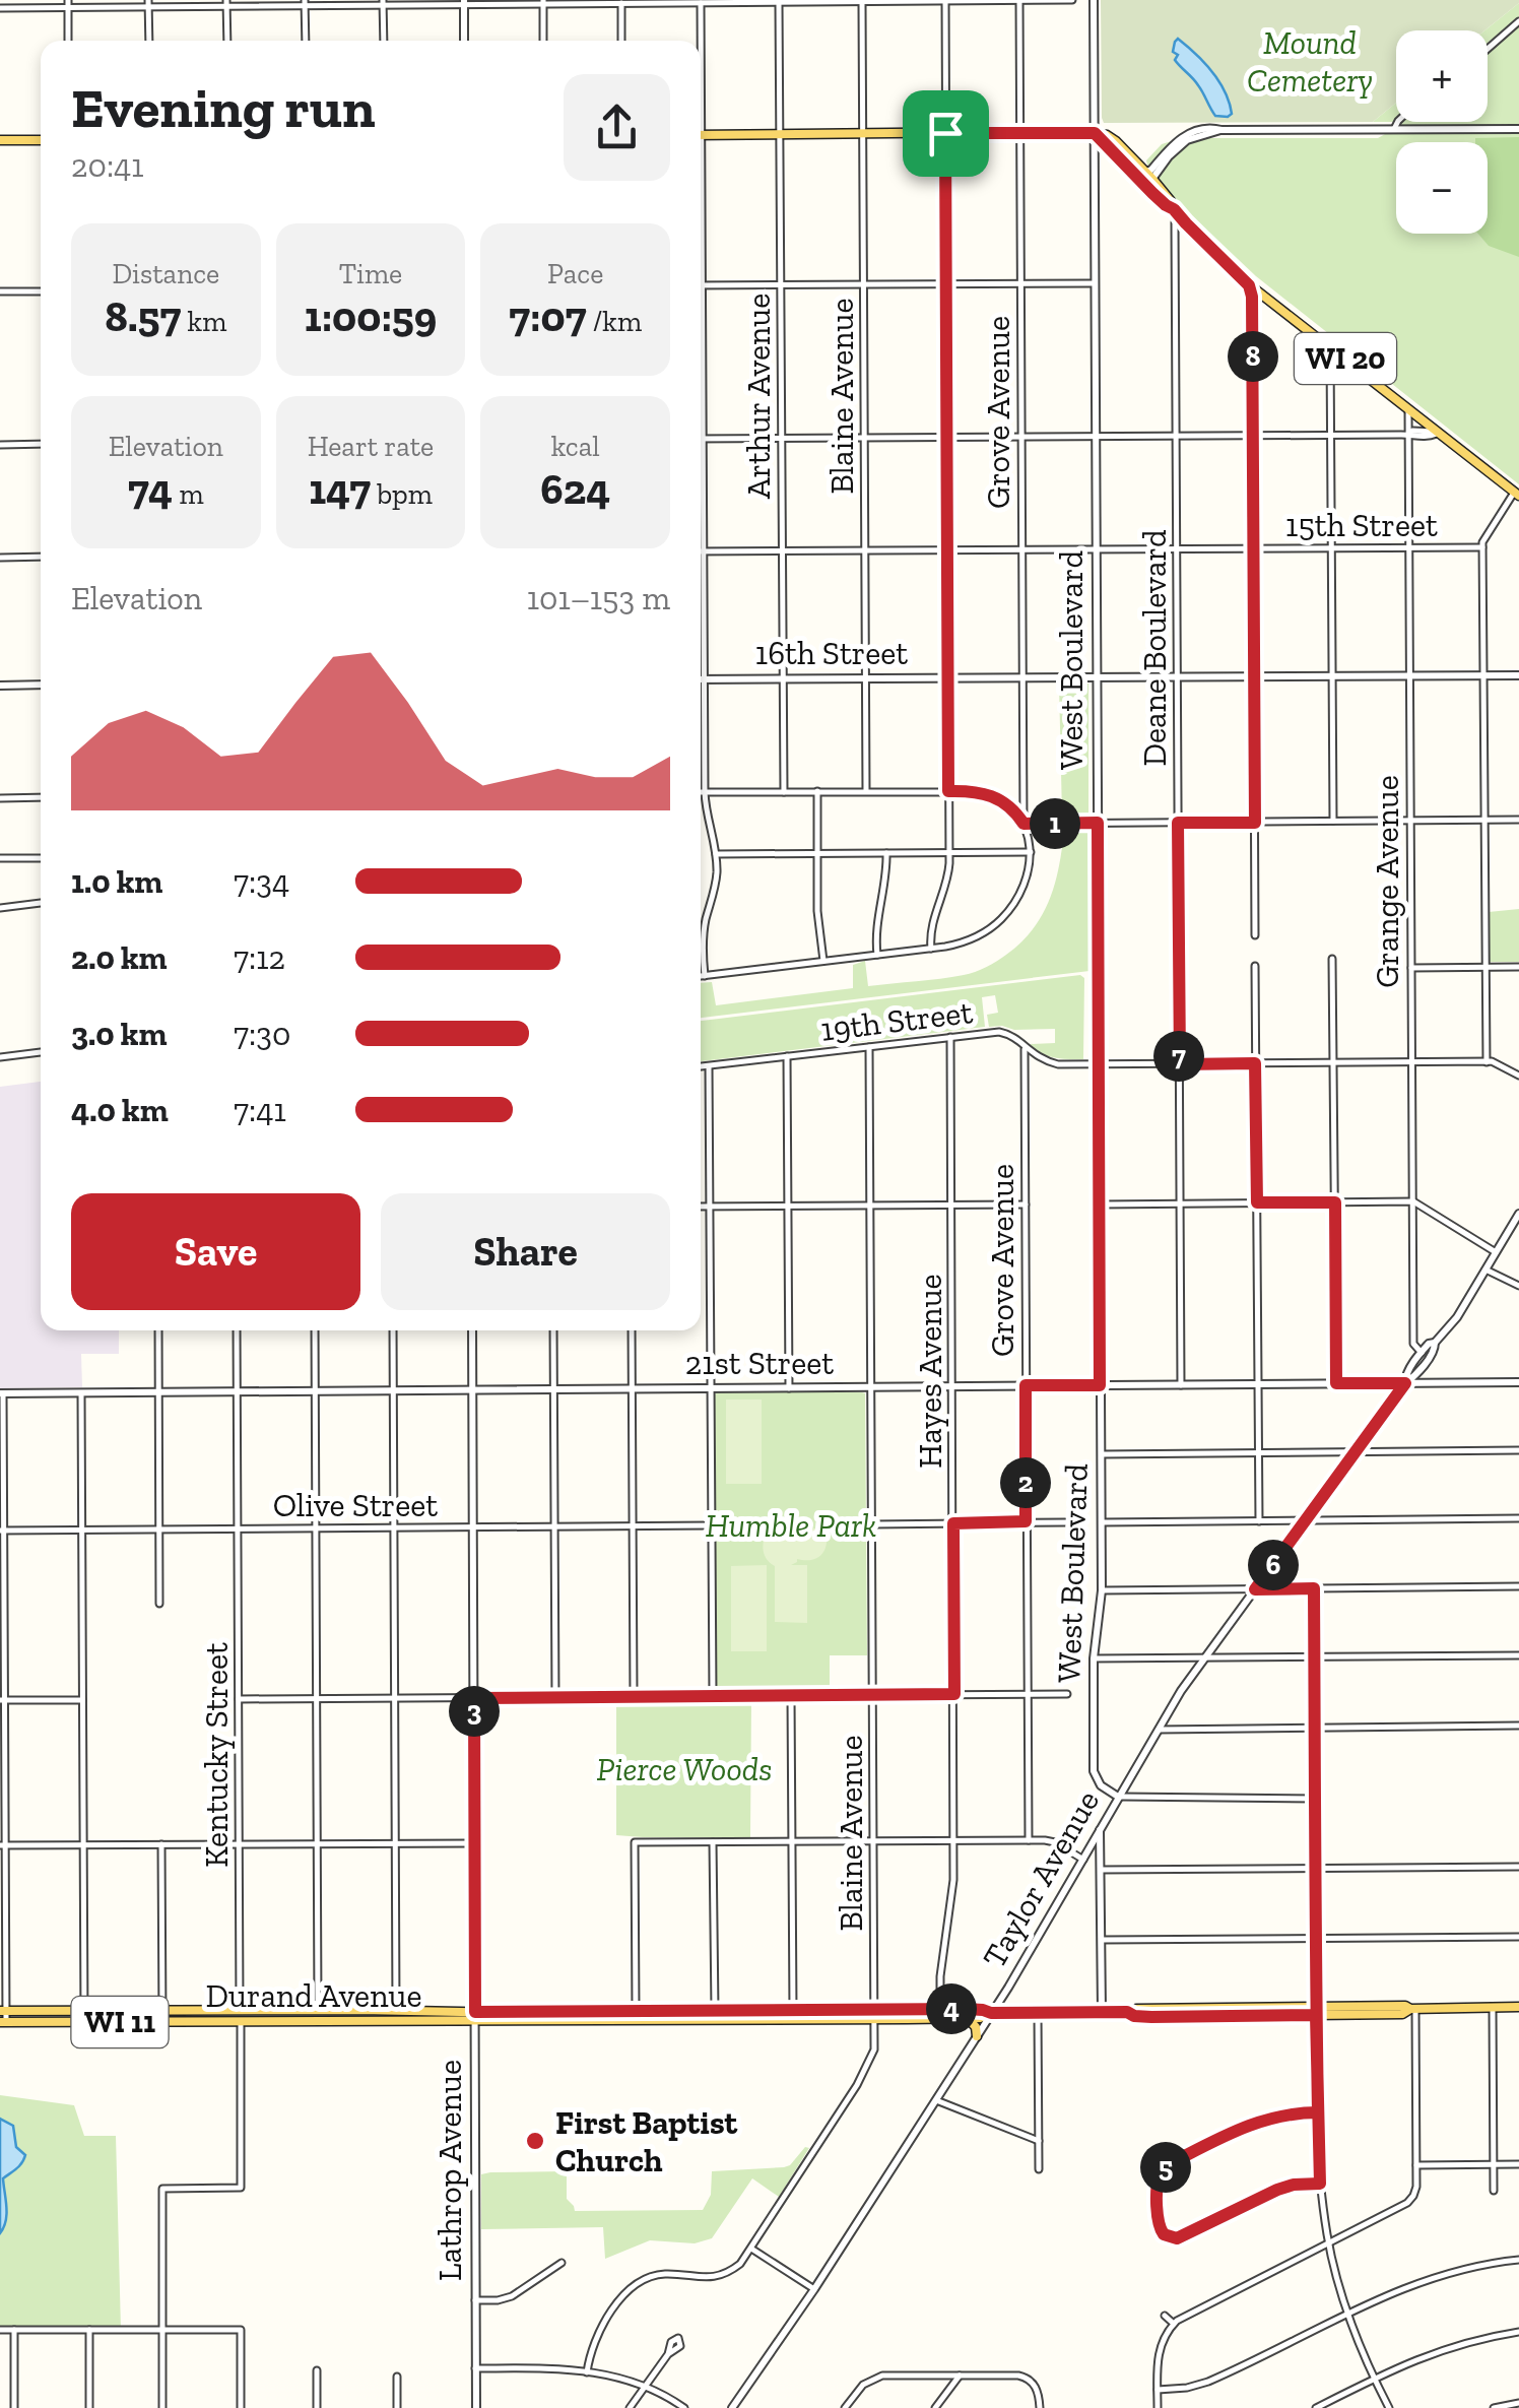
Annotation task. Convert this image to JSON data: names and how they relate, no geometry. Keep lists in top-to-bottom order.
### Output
{
  "streets": {
    "main road": ["WI 20", "Durand Avenue", "WI 11"],
    "street": [
      "Arthur Avenue",
      "Blaine Avenue",
      "Grove Avenue",
      "15th Street",
      "Deane Boulevard",
      "16th Street",
      "West Boulevard",
      "Grange Avenue",
      "19th Street",
      "21st Street",
      "Hayes Avenue",
      "Olive Street",
      "Kentucky Street",
      "Taylor Avenue",
      "Lathrop Avenue"
    ]
  },
  "crossings": [
    ["WI 20", "Deane Boulevard"],
    ["WI 20", "West Boulevard"],
    ["WI 20", "Grange Avenue"],
    ["Arthur Avenue", "15th Street"],
    ["Arthur Avenue", "16th Street"],
    ["Blaine Avenue", "15th Street"],
    ["Blaine Avenue", "16th Street"],
    ["Blaine Avenue", "19th Street"],
    ["Blaine Avenue", "21st Street"],
    ["Blaine Avenue", "Durand Avenue"],
    ["Grove Avenue", "15th Street"],
    ["Grove Avenue", "16th Street"],
    ["Grove Avenue", "19th Street"],
    ["Grove Avenue", "21st Street"],
    ["15th Street", "Deane Boulevard"],
    ["15th Street", "West Boulevard"],
    ["15th Street", "Grange Avenue"],
    ["Deane Boulevard", "16th Street"],
    ["Deane Boulevard", "19th Street"],
    ["Deane Boulevard", "21st Street"],
    ["16th Street", "West Boulevard"],
    ["16th Street", "Grange Avenue"],
    ["West Boulevard", "19th Street"],
    ["West Boulevard", "21st Street"],
    ["West Boulevard", "Taylor Avenue"],
    ["Grange Avenue", "19th Street"],
    ["Grange Avenue", "Taylor Avenue"],
    ["19th Street", "Hayes Avenue"],
    ["21st Street", "Hayes Avenue"],
    ["21st Street", "Kentucky Street"],
    ["21st Street", "Taylor Avenue"],
    ["21st Street", "Lathrop Avenue"],
    ["Hayes Avenue", "Durand Avenue"],
    ["Olive Street", "Kentucky Street"],
    ["Olive Street", "Lathrop Avenue"],
    ["Kentucky Street", "Durand Avenue"],
    ["Taylor Avenue", "Durand Avenue"],
    ["Durand Avenue", "Lathrop Avenue"]
  ],
  "parks": ["Mound Cemetery", "Humble Park", "Pierce Woods"],
  "places": ["First Baptist Church"],
  "page": {
    "map_buttons": ["+", "−"],
    "heading": ["Evening run", "20:41"],
    "stats": [
      ["Distance", "8.57 km"],
      ["Time", "1:00:59"],
      ["Pace", "7:07 /km"],
      ["Elevation", "74 m"],
      ["Heart rate", "147 bpm"],
      ["kcal", "624"]
    ],
    "pins": [
      "8",
      "1",
      "7",
      "2",
      "6",
      "3",
      "4",
      "5"
    ],
    "chart": ["Elevation", "101–153 m"],
    "list": [
      {
        "name": "1.0 km",
        "note": "7:34"
      },
      {
        "name": "2.0 km",
        "note": "7:12"
      },
      {
        "name": "3.0 km",
        "note": "7:30"
      },
      {
        "name": "4.0 km",
        "note": "7:41"
      }
    ],
    "buttons": ["Save", "Share"]
  }
}
